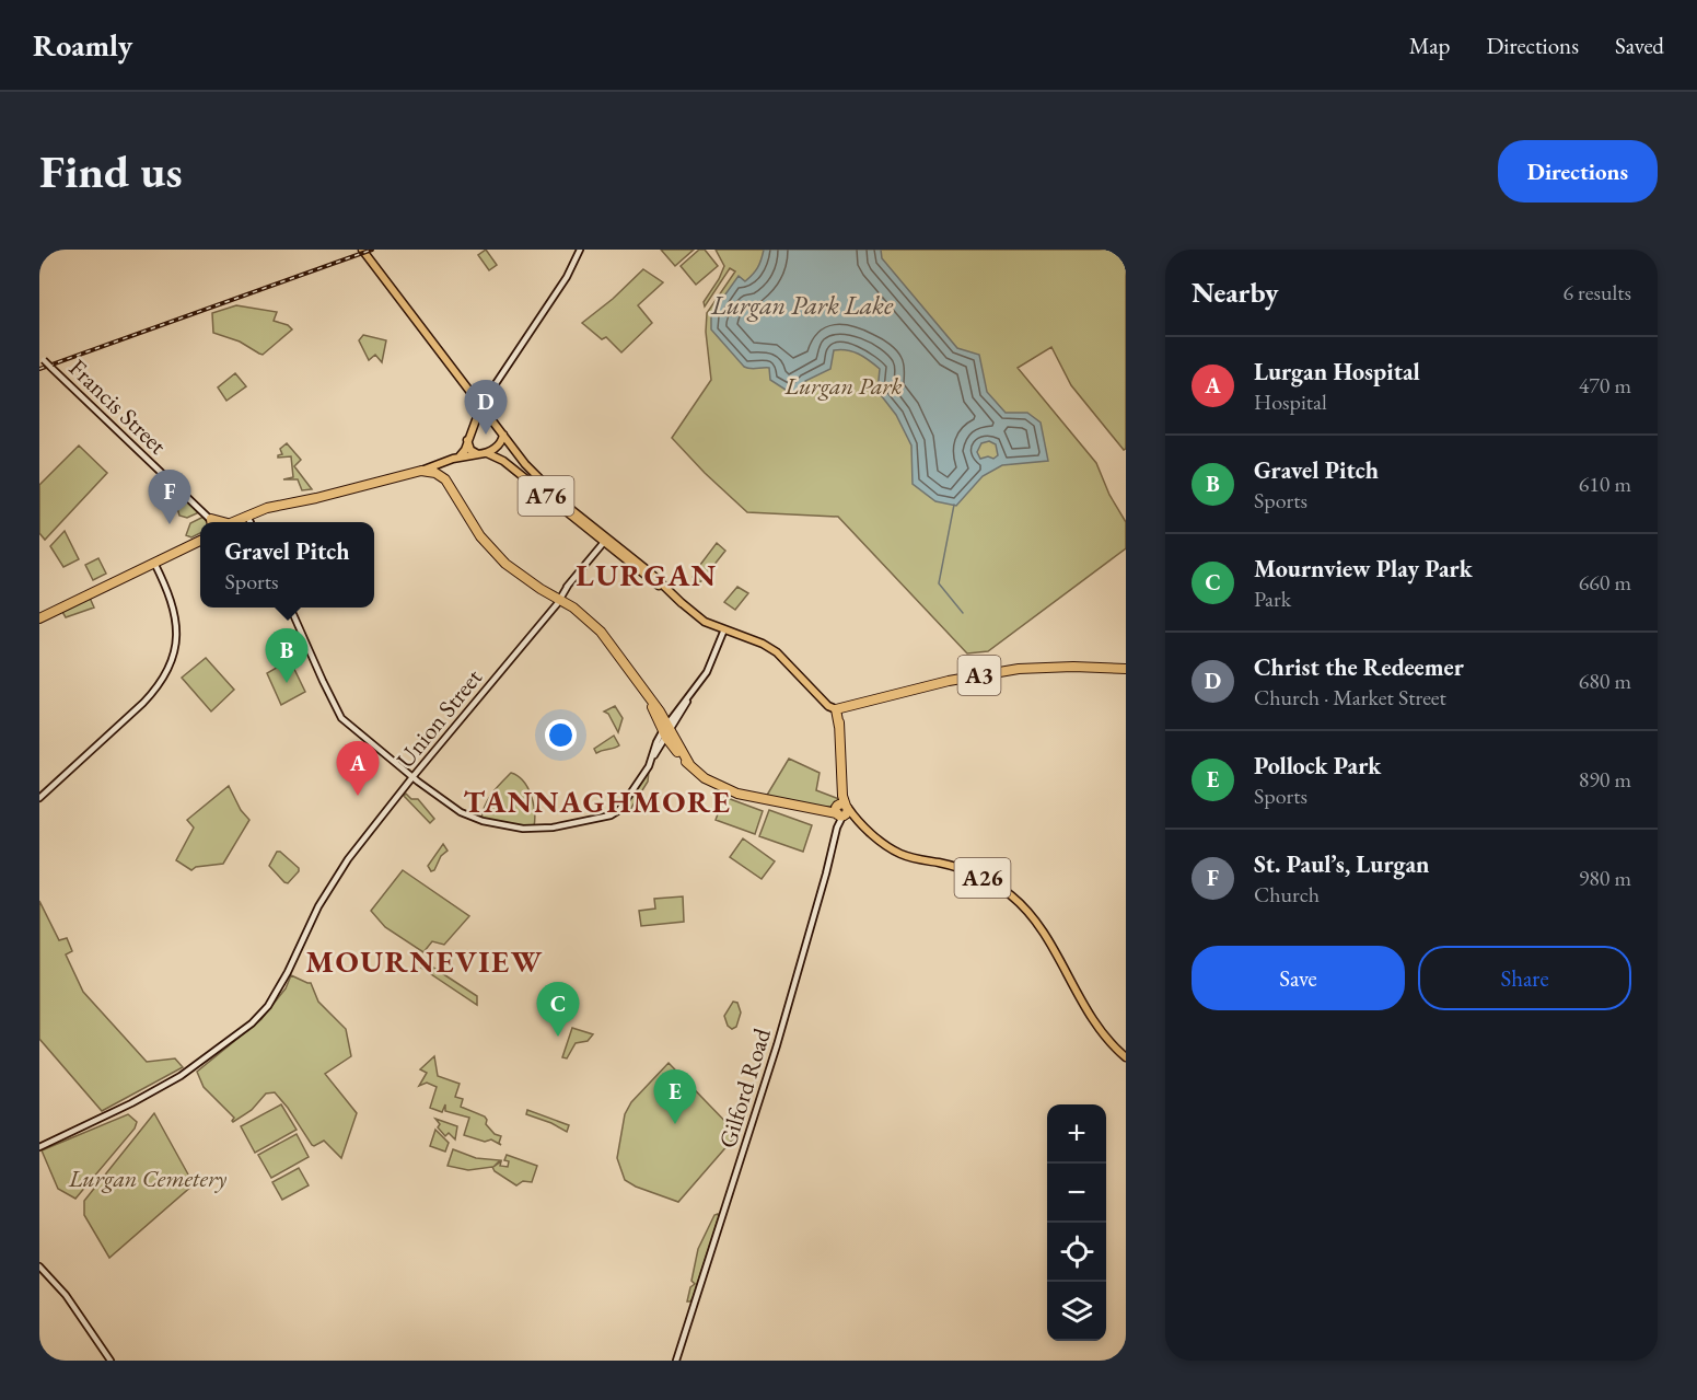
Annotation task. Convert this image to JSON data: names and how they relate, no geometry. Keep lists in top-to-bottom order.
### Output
{
  "streets": {
    "highway": ["A3"],
    "main road": ["A76", "A26"],
    "street": ["Francis Street", "Union Street", "Gilford Road"]
  },
  "crossings": [
    ["A76", "A3"],
    ["A76", "Union Street"],
    ["A26", "Gilford Road"]
  ],
  "districts": ["LURGAN", "TANNAGHMORE", "MOURNEVIEW"],
  "water": ["Lurgan Park Lake"],
  "parks": ["Lurgan Park", "Lurgan Cemetery"],
  "page": {
    "header": "Roamly",
    "nav": ["Map", "Directions", "Saved"],
    "buttons": [
      "Directions",
      ["Save", "Share"]
    ],
    "title": "Find us",
    "heading": ["Nearby", "6 results"],
    "list": [
      {
        "mark": "A",
        "name": "Lurgan Hospital",
        "note": "Hospital",
        "value": "470 m"
      },
      {
        "mark": "B",
        "name": "Gravel Pitch",
        "note": "Sports",
        "value": "610 m"
      },
      {
        "mark": "C",
        "name": "Mournview Play Park",
        "note": "Park",
        "value": "660 m"
      },
      {
        "mark": "D",
        "name": "Christ the Redeemer",
        "note": "Church · Market Street",
        "value": "680 m"
      },
      {
        "mark": "E",
        "name": "Pollock Park",
        "note": "Sports",
        "value": "890 m"
      },
      {
        "mark": "F",
        "name": "St. Paul’s, Lurgan",
        "note": "Church",
        "value": "980 m"
      }
    ],
    "pins": [
      "D",
      "F",
      "B",
      "A",
      "C",
      "E"
    ],
    "popup": ["Gravel Pitch", "Sports"],
    "map_buttons": ["+", "−"]
  }
}
